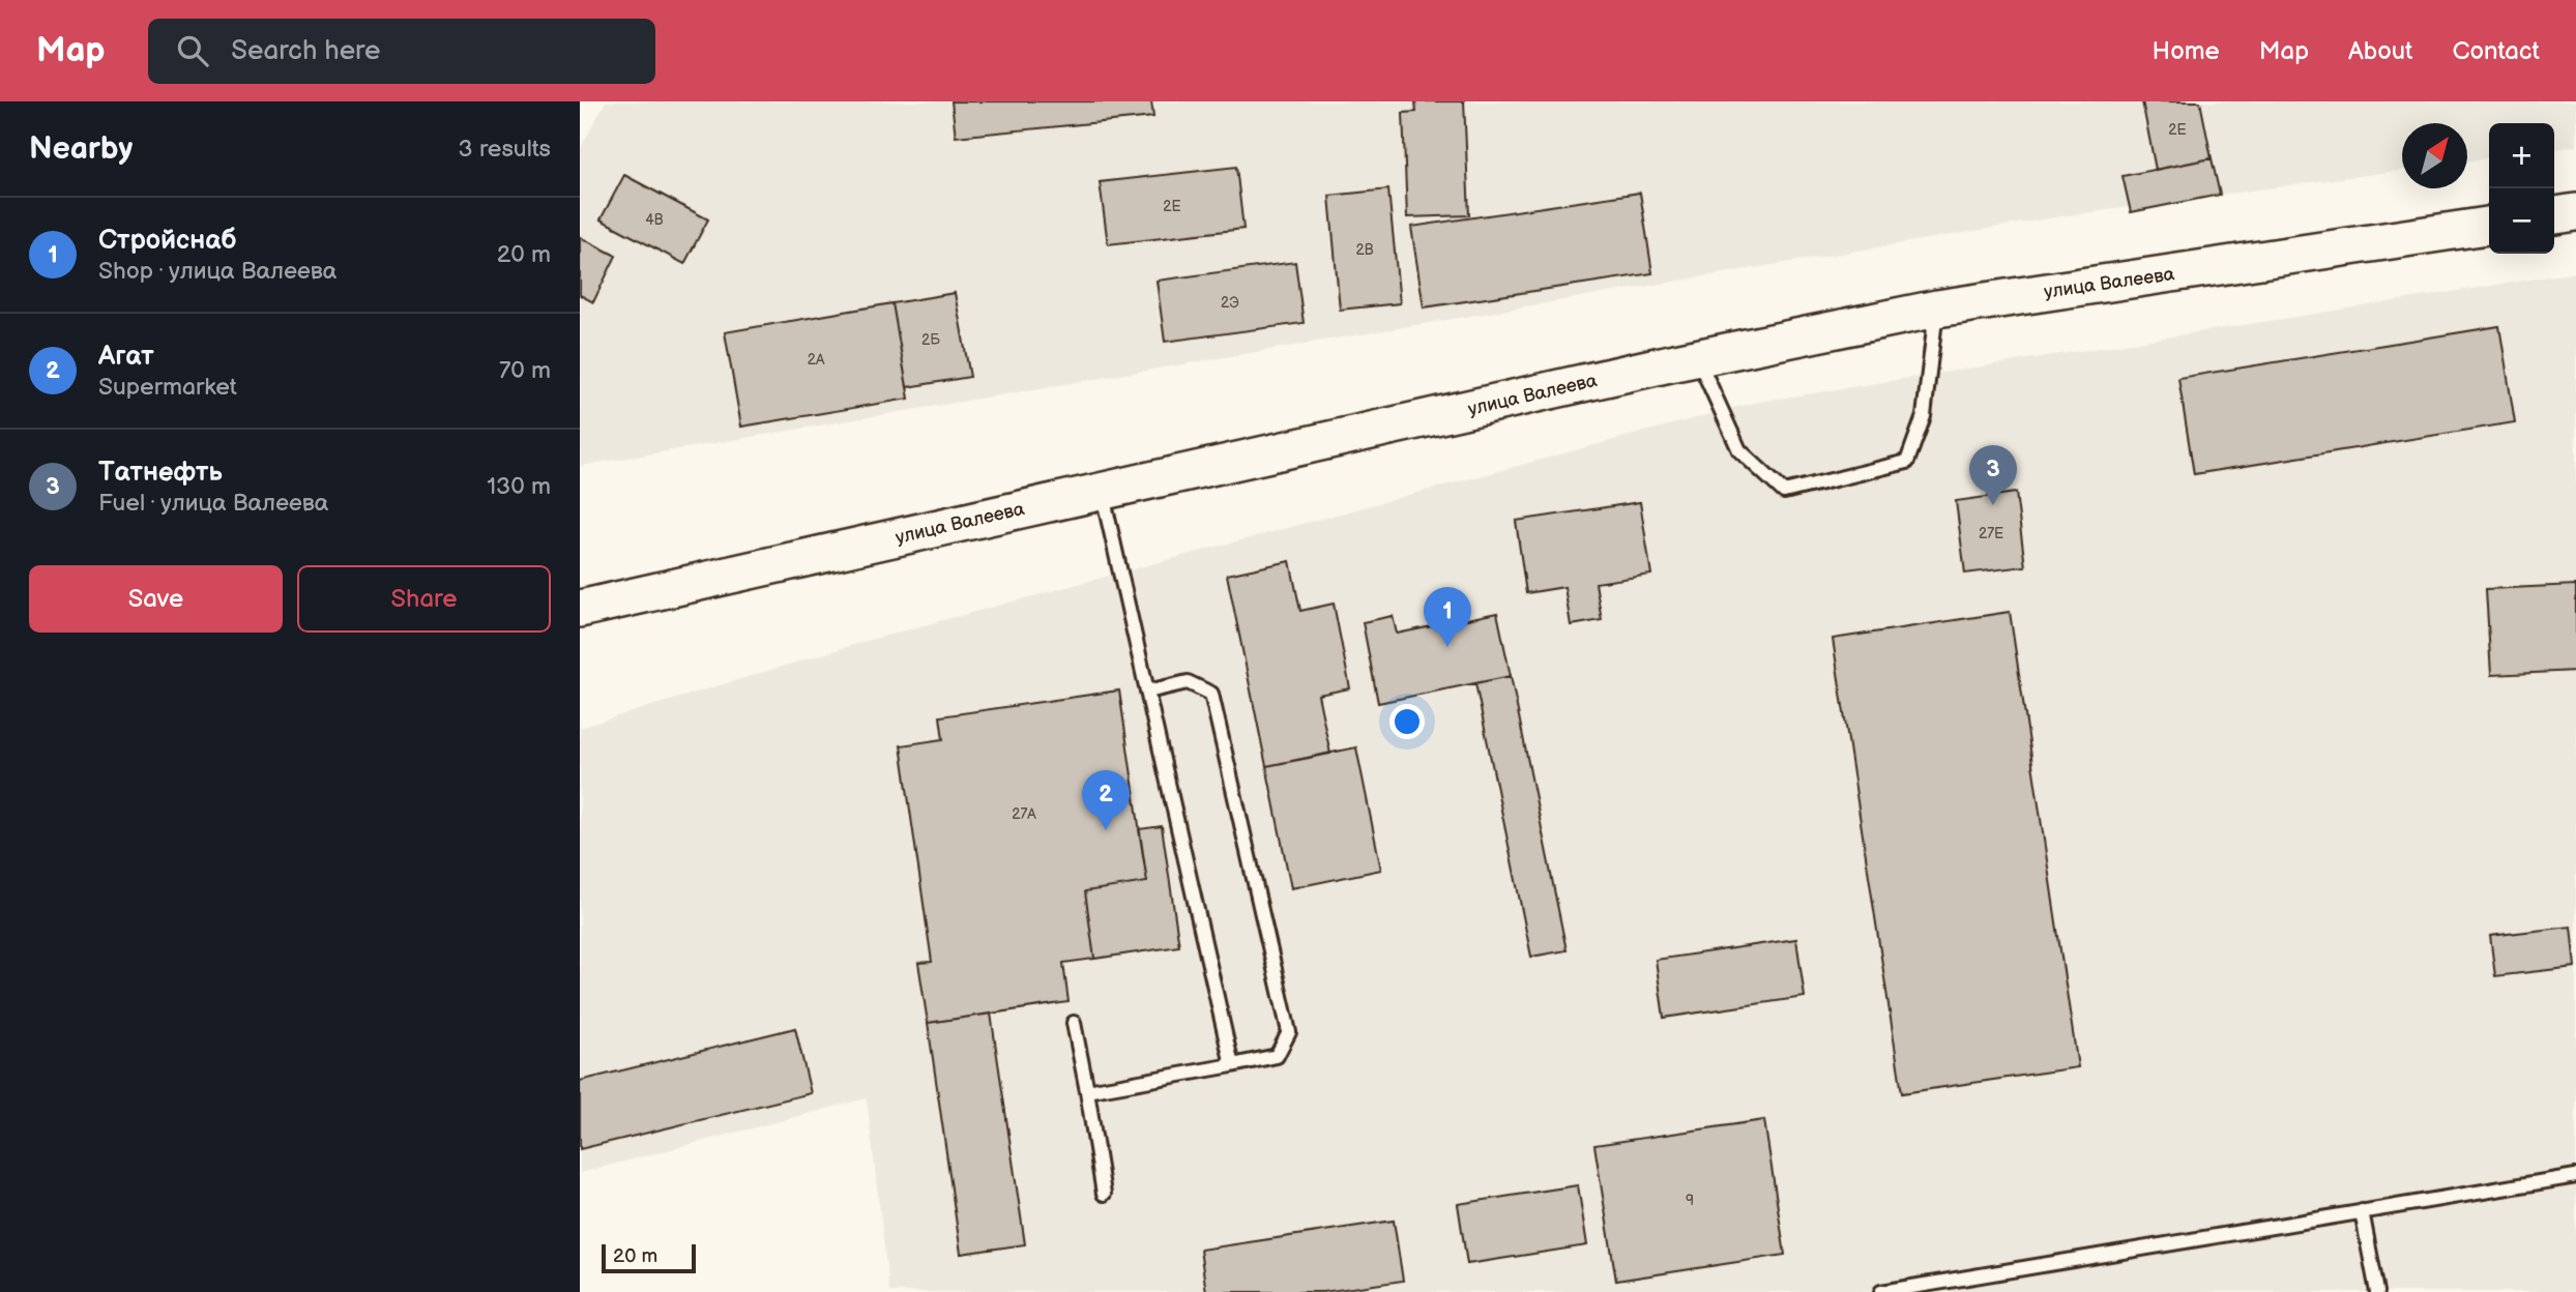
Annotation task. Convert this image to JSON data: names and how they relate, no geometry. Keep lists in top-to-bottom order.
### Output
{
  "streets": {
    "main road": ["улица Валеева"]
  },
  "house_numbers": [
    "2Е",
    "2Е",
    "4В",
    "2В",
    "2Э",
    "2Б",
    "2А",
    "27Е",
    "27А",
    "9"
  ],
  "scale_bar": "20 m",
  "north": "top right",
  "page": {
    "header": "Map",
    "search": "Search here",
    "nav": [
      "Home",
      "Map",
      "About",
      "Contact"
    ],
    "heading": ["Nearby", "3 results"],
    "map_buttons": ["+", "−"],
    "list": [
      {
        "mark": "1",
        "name": "Стройснаб",
        "note": "Shop · улица Валеева",
        "value": "20 m"
      },
      {
        "mark": "2",
        "name": "Агат",
        "note": "Supermarket",
        "value": "70 m"
      },
      {
        "mark": "3",
        "name": "Татнефть",
        "note": "Fuel · улица Валеева",
        "value": "130 m"
      }
    ],
    "pins": ["3", "1", "2"],
    "buttons": ["Save", "Share"],
    "scale": "20 m"
  }
}
